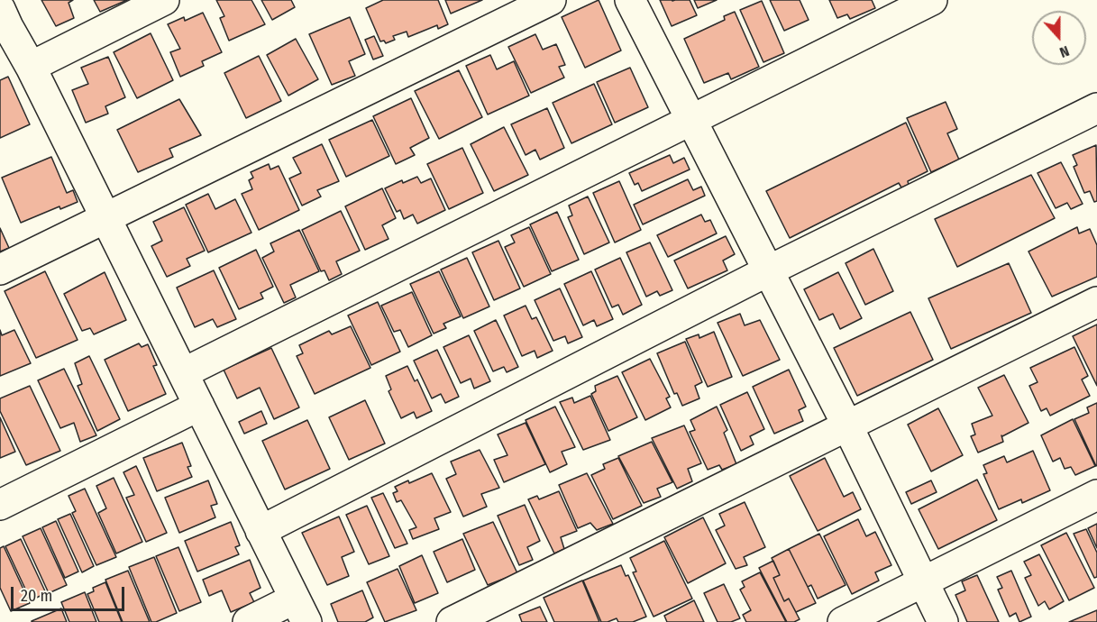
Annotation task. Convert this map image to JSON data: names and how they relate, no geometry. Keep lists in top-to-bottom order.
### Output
{
  "scale_bar": "20 m",
  "north": "bottom"
}
